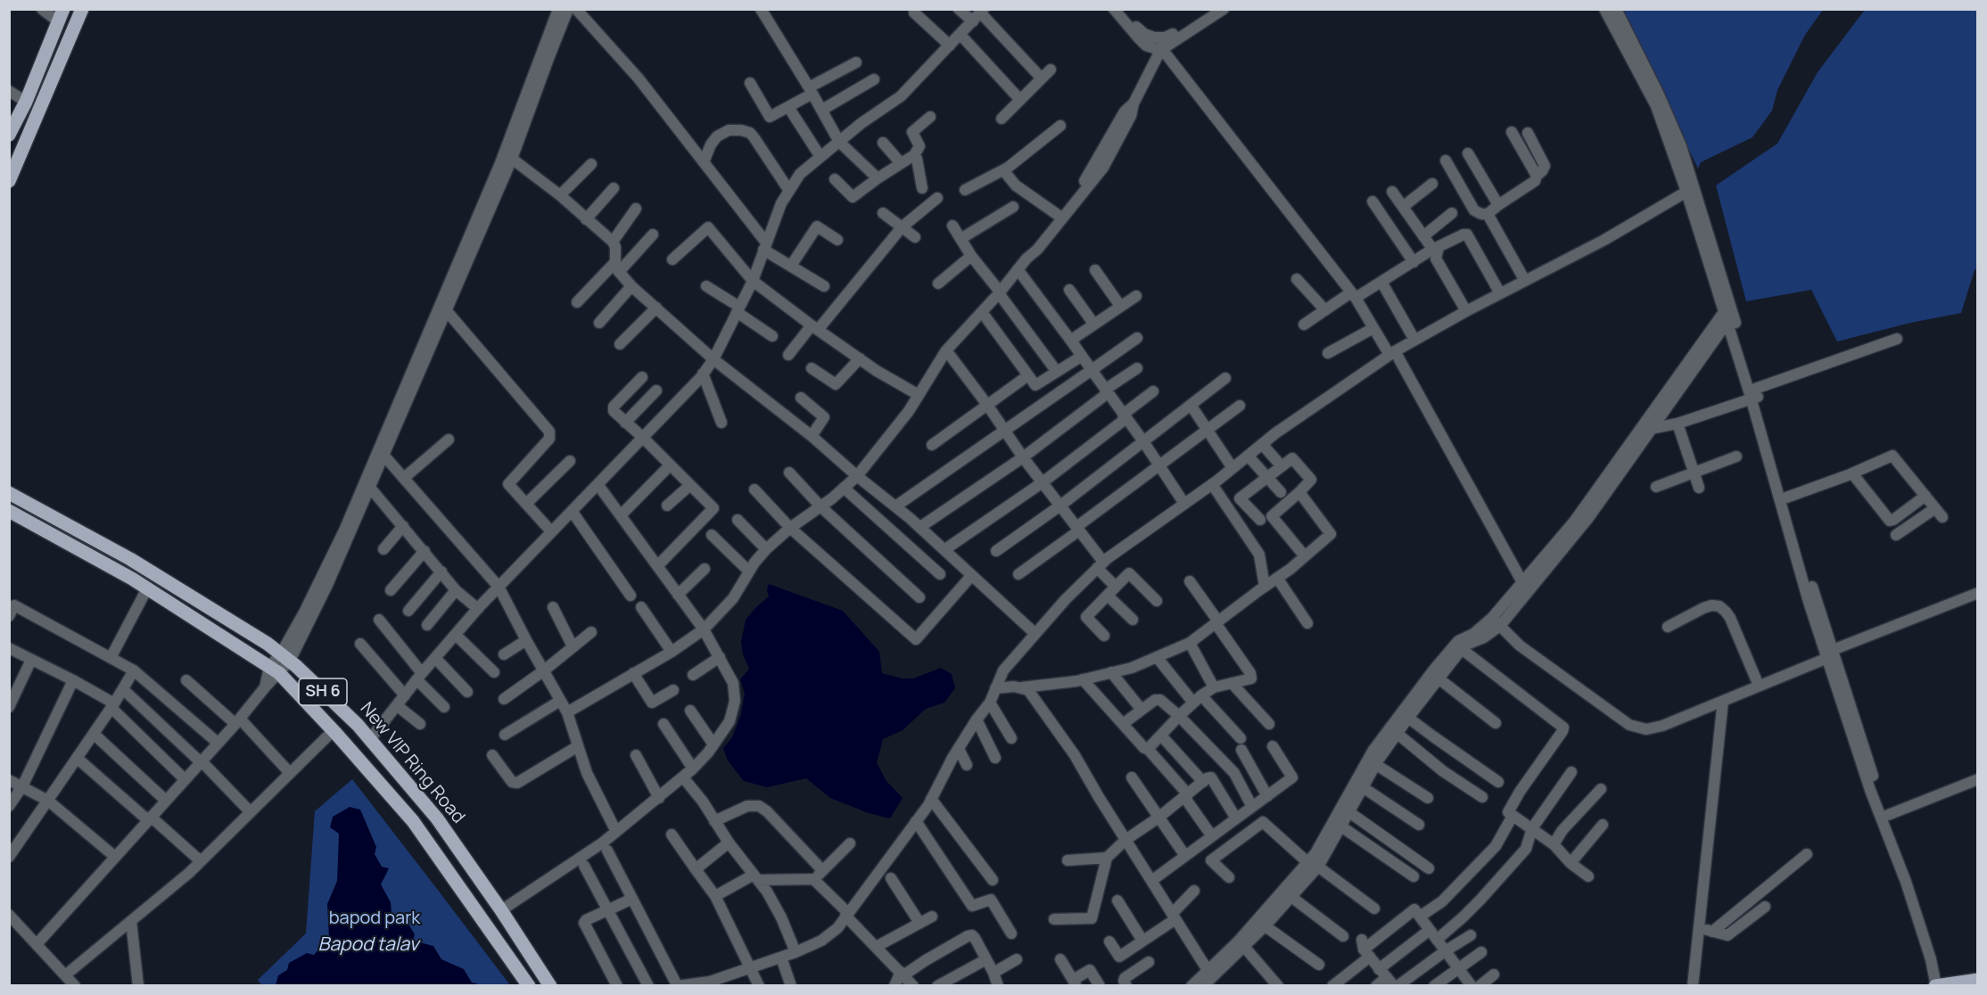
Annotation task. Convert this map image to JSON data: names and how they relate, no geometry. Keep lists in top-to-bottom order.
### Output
{
  "streets": {
    "main road": ["SH 6", "New VIP Ring Road"]
  },
  "water": ["Bapod talav"],
  "parks": ["bapod park"]
}
